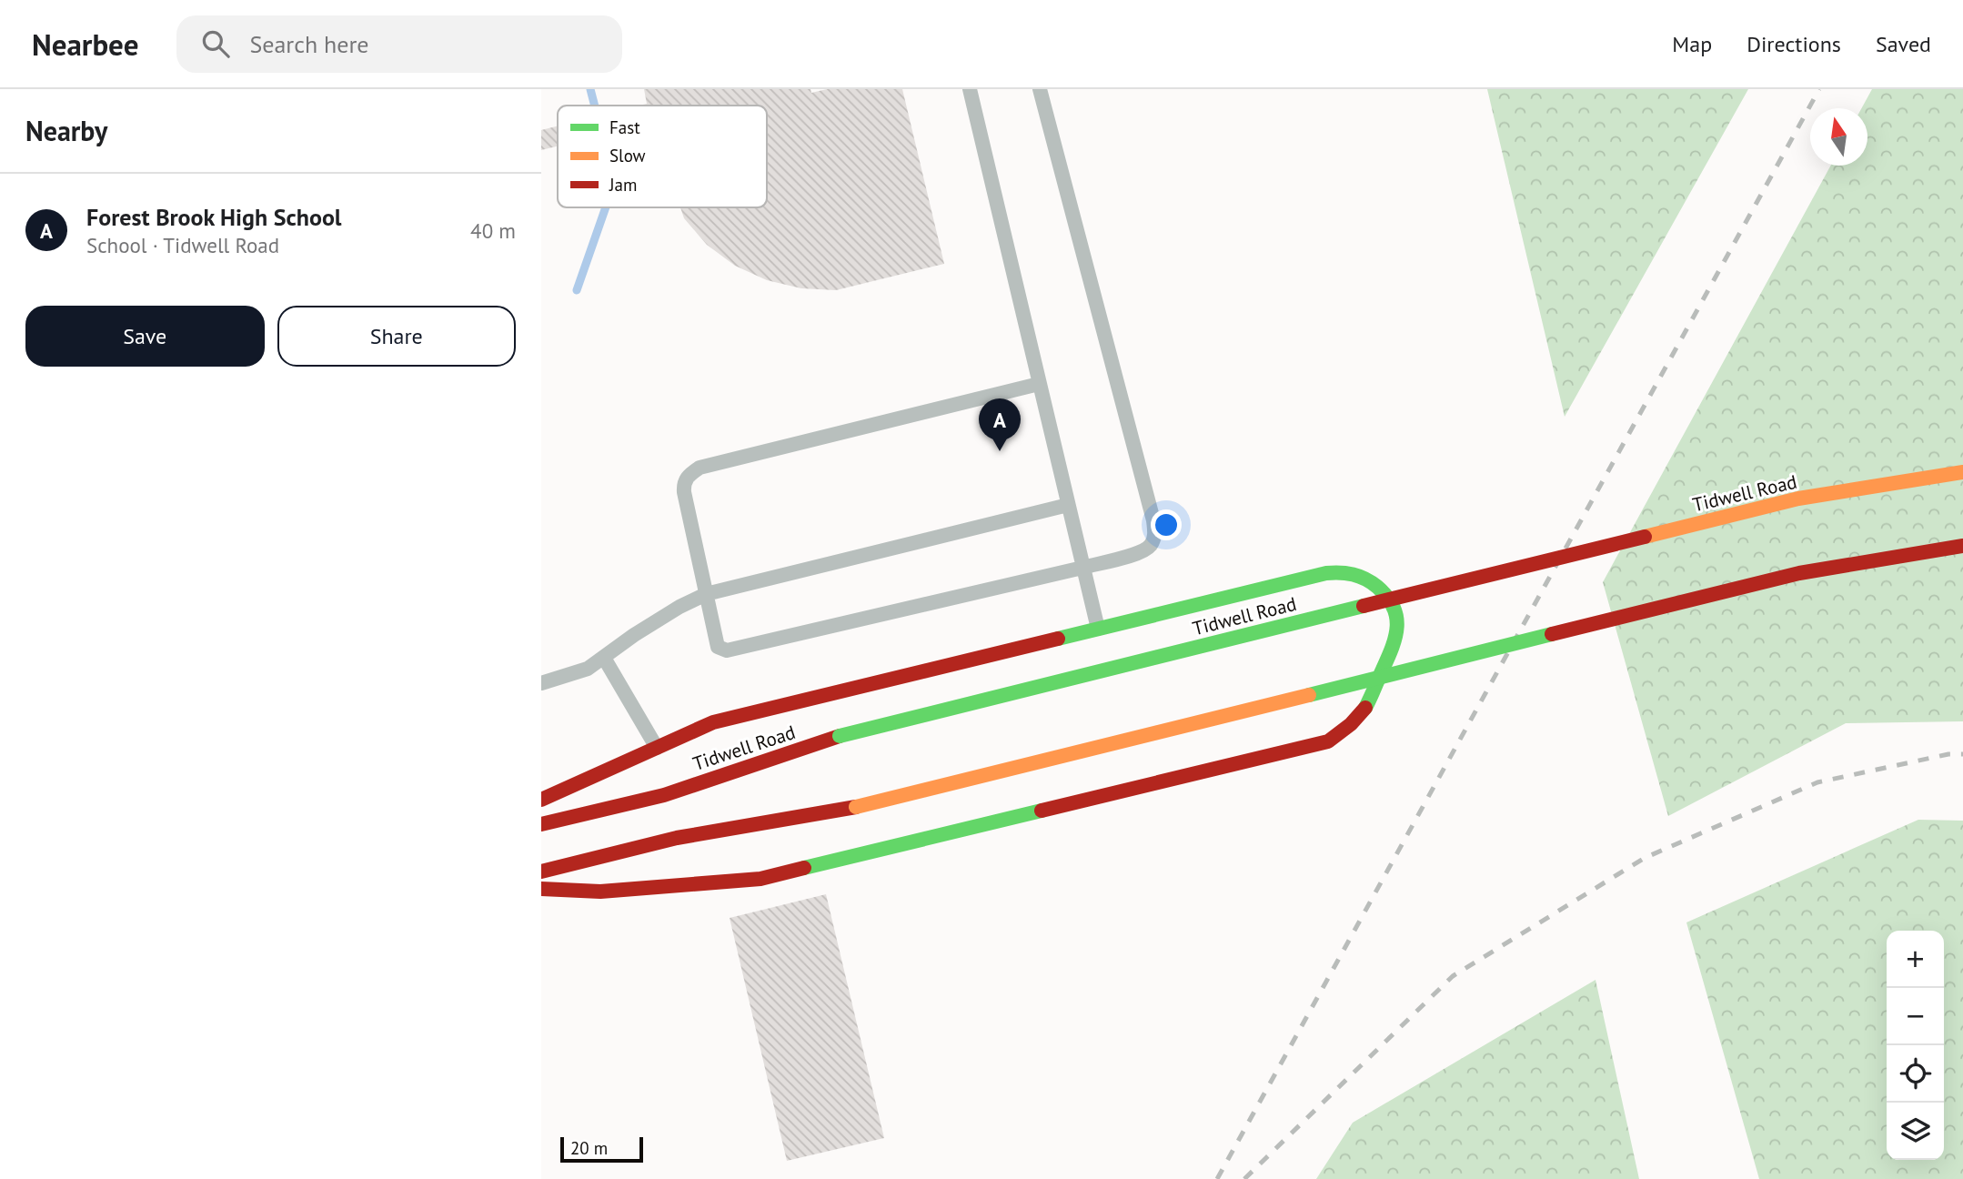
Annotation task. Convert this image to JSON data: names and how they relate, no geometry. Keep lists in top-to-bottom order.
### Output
{
  "streets": {
    "main road": ["Tidwell Road"]
  },
  "legend": ["Fast", "Slow", "Jam"],
  "scale_bar": "20 m",
  "north": "top",
  "page": {
    "header": "Nearbee",
    "search": "Search here",
    "nav": ["Map", "Directions", "Saved"],
    "heading": "Nearby",
    "list": [
      {
        "mark": "A",
        "name": "Forest Brook High School",
        "note": "School · Tidwell Road",
        "value": "40 m"
      }
    ],
    "buttons": ["Save", "Share"],
    "pins": "A",
    "map_buttons": ["+", "−"],
    "scale": "20 m"
  }
}
